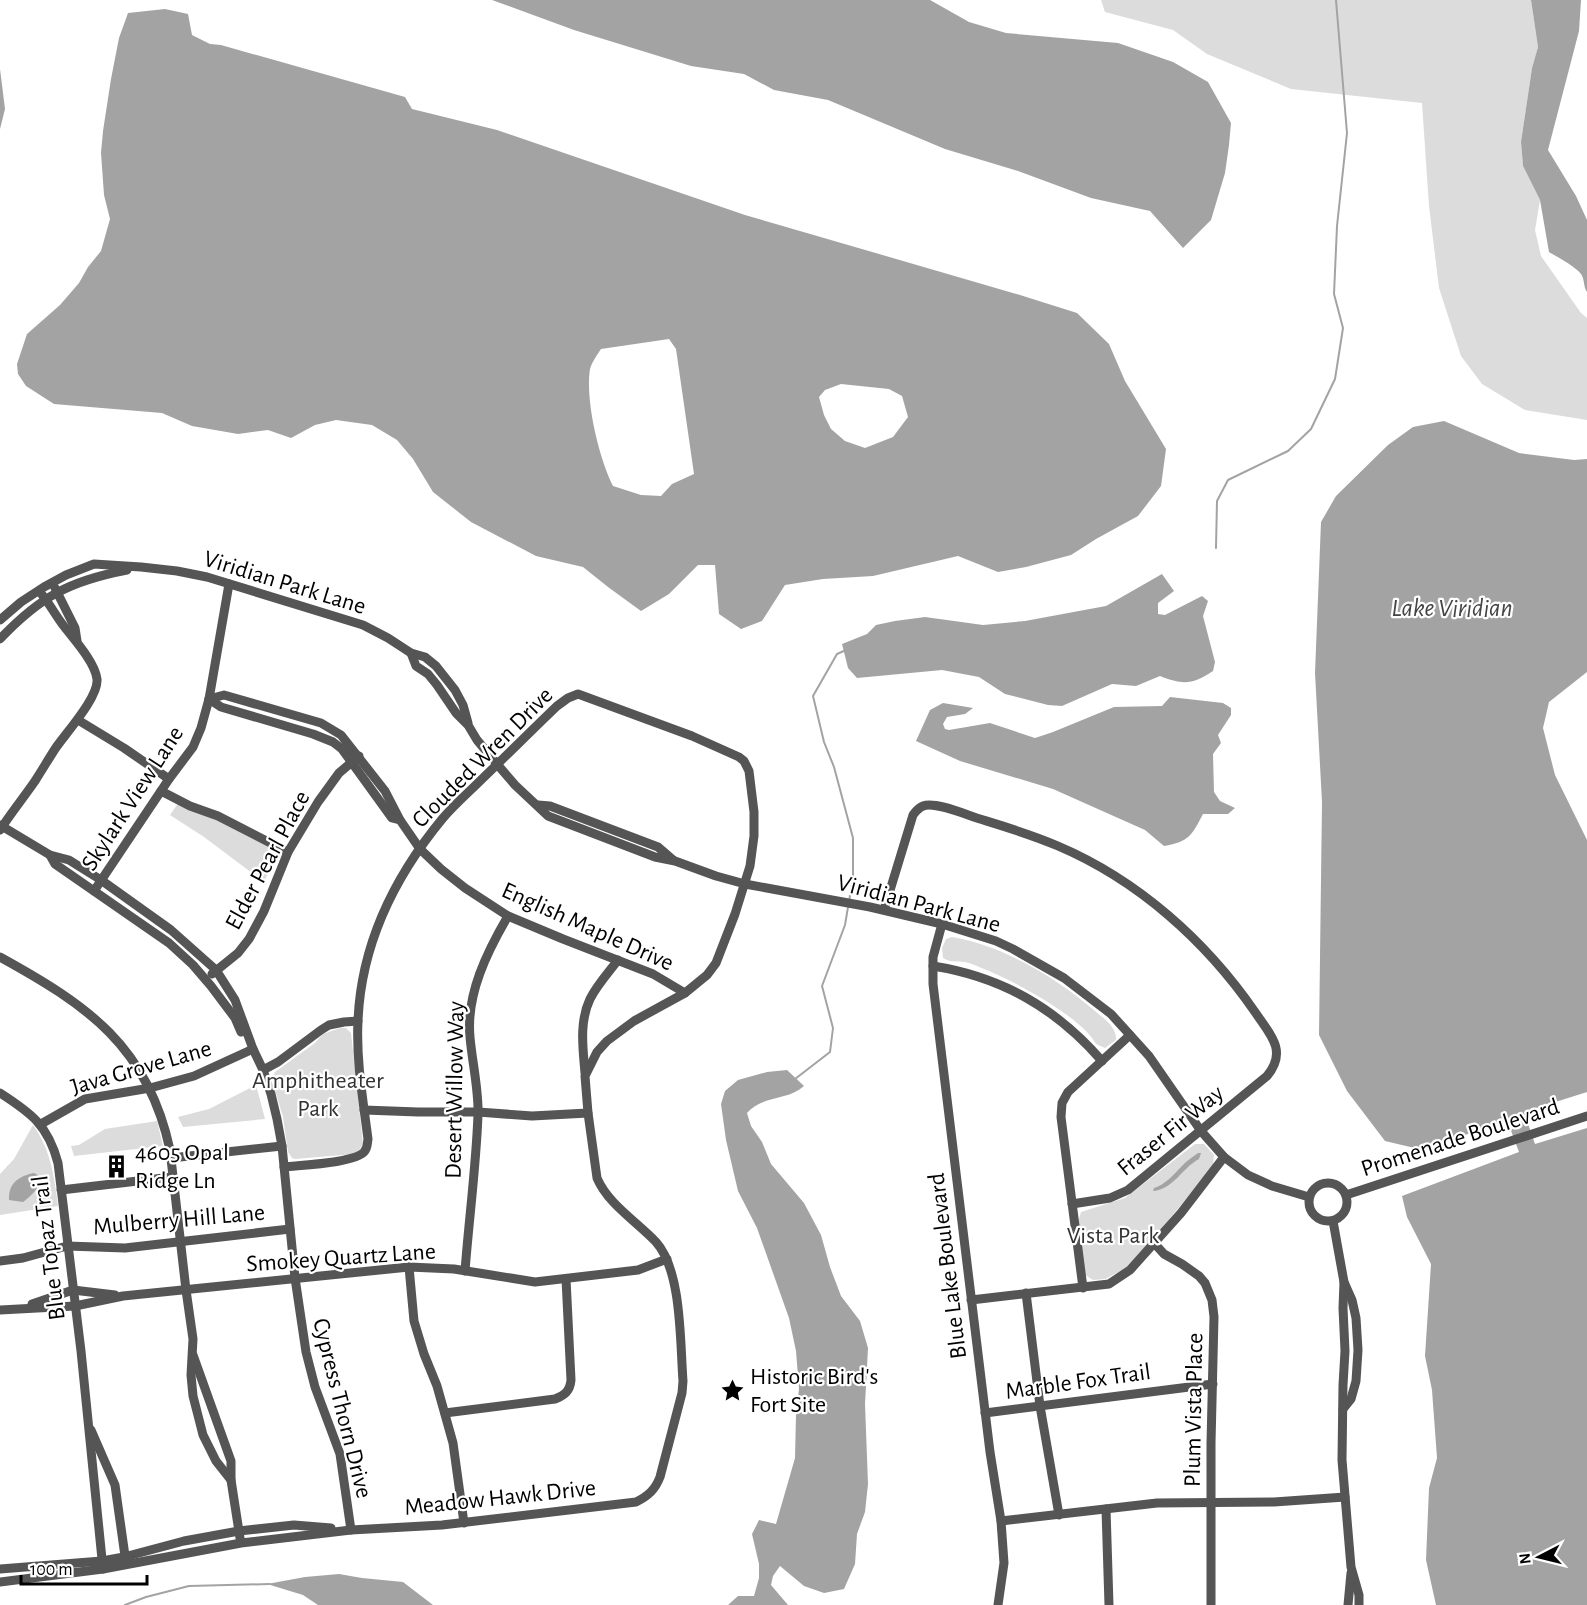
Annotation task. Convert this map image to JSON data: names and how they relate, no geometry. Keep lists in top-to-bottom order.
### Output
{
  "streets": {
    "street": [
      "Viridian Park Lane",
      "Clouded Wren Drive",
      "Skylark View Lane",
      "Elder Pearl Place",
      "English Maple Drive",
      "Java Grove Lane",
      "Desert Willow Way",
      "Fraser Fir Way",
      "Promenade Boulevard",
      "Mulberry Hill Lane",
      "Blue Topaz Trail",
      "Smokey Quartz Lane",
      "Blue Lake Boulevard",
      "Marble Fox Trail",
      "Cypress Thorn Drive",
      "Plum Vista Place",
      "Meadow Hawk Drive"
    ]
  },
  "crossings": [
    ["Viridian Park Lane", "Clouded Wren Drive"],
    ["Viridian Park Lane", "Skylark View Lane"],
    ["Viridian Park Lane", "Fraser Fir Way"],
    ["Viridian Park Lane", "Promenade Boulevard"],
    ["Viridian Park Lane", "Blue Lake Boulevard"],
    ["Clouded Wren Drive", "English Maple Drive"],
    ["Clouded Wren Drive", "Cypress Thorn Drive"],
    ["Skylark View Lane", "English Maple Drive"],
    ["Skylark View Lane", "Cypress Thorn Drive"],
    ["Elder Pearl Place", "English Maple Drive"],
    ["Elder Pearl Place", "Cypress Thorn Drive"],
    ["English Maple Drive", "Desert Willow Way"],
    ["Java Grove Lane", "Blue Topaz Trail"],
    ["Java Grove Lane", "Cypress Thorn Drive"],
    ["Desert Willow Way", "Smokey Quartz Lane"],
    ["Mulberry Hill Lane", "Blue Topaz Trail"],
    ["Mulberry Hill Lane", "Cypress Thorn Drive"],
    ["Blue Topaz Trail", "Smokey Quartz Lane"],
    ["Blue Topaz Trail", "Meadow Hawk Drive"],
    ["Smokey Quartz Lane", "Cypress Thorn Drive"],
    ["Smokey Quartz Lane", "Meadow Hawk Drive"],
    ["Blue Lake Boulevard", "Marble Fox Trail"],
    ["Marble Fox Trail", "Plum Vista Place"],
    ["Cypress Thorn Drive", "Meadow Hawk Drive"]
  ],
  "water": ["Lake Viridian"],
  "parks": ["Amphitheater Park", "Vista Park"],
  "places": {
    "building": ["4605 Opal Ridge Ln"],
    "place": ["Historic Bird's Fort Site"]
  },
  "scale_bar": "100 m",
  "north": "left"
}
